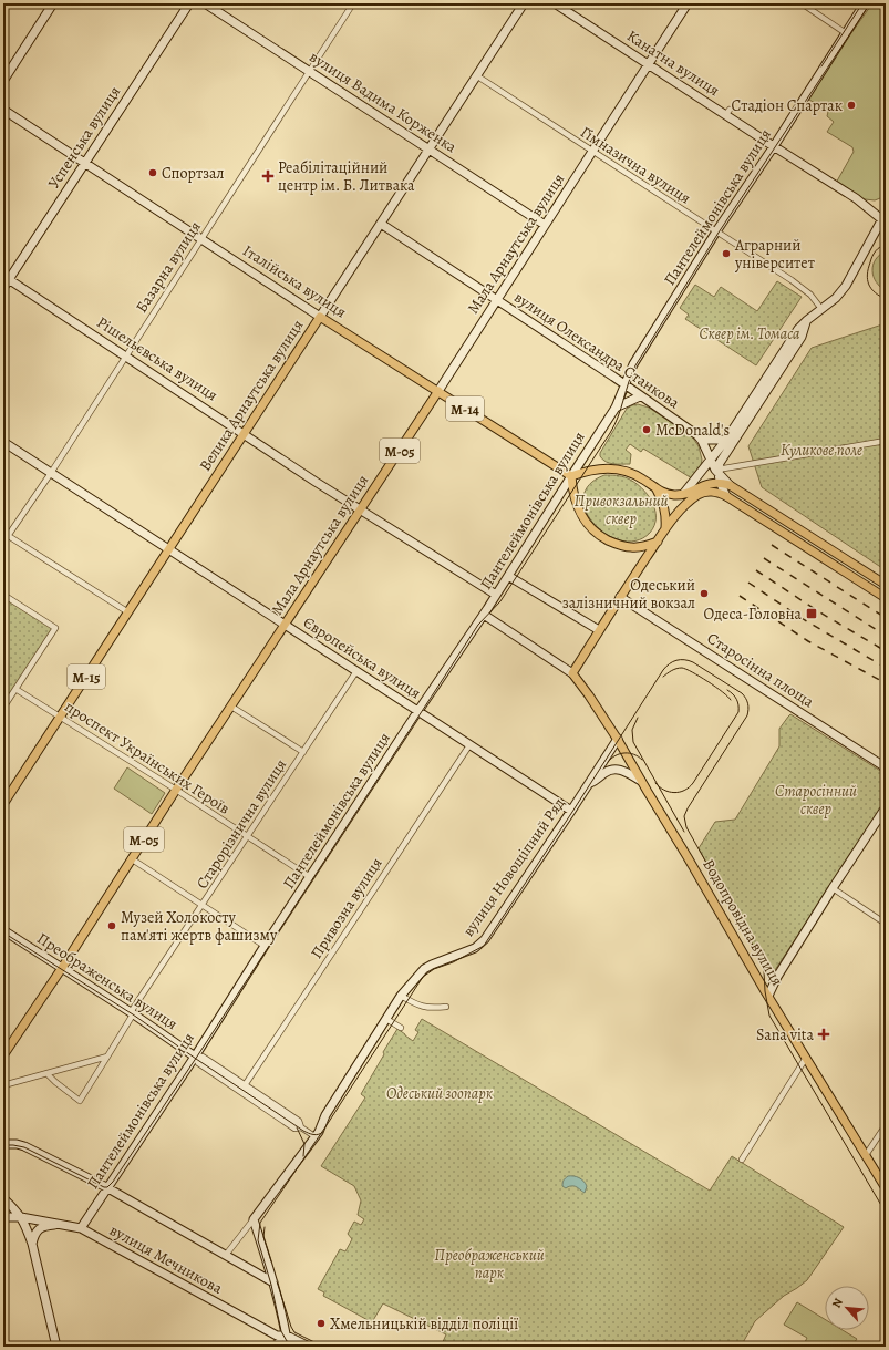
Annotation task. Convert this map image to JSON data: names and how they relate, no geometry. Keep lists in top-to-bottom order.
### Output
{
  "streets": {
    "main road": [
      "Канатна вулиця",
      "вулиця Вадима Корженка",
      "Успенська вулиця",
      "Пантелеймонівська вулиця",
      "Мала Арнаутська вулиця",
      "Італійська вулиця",
      "вулиця Олександра Станкова",
      "Рішельєвська вулиця",
      "Велика Арнаутська вулиця",
      "М-14",
      "М-05",
      "Європейська вулиця",
      "Старосінна площа",
      "М-15",
      "вулиця Новощіпний Ряд",
      "Водопровідна вулиця",
      "Преображенська вулиця",
      "вулиця Мечникова"
    ],
    "street": [
      "Гімназична вулиця",
      "Базарна вулиця",
      "проспект Українських Героїв",
      "Старорізнична вулиця",
      "Привозна вулиця"
    ]
  },
  "crossings": [
    ["Канатна вулиця", "Пантелеймонівська вулиця"],
    ["Канатна вулиця", "Мала Арнаутська вулиця"],
    ["вулиця Вадима Корженка", "Мала Арнаутська вулиця"],
    ["вулиця Вадима Корженка", "Базарна вулиця"],
    ["вулиця Вадима Корженка", "Велика Арнаутська вулиця"],
    ["Успенська вулиця", "Італійська вулиця"],
    ["Успенська вулиця", "Рішельєвська вулиця"],
    ["Гімназична вулиця", "Пантелеймонівська вулиця"],
    ["Гімназична вулиця", "Мала Арнаутська вулиця"],
    ["Гімназична вулиця", "Велика Арнаутська вулиця"],
    ["Пантелеймонівська вулиця", "Італійська вулиця"],
    ["Пантелеймонівська вулиця", "вулиця Олександра Станкова"],
    ["Пантелеймонівська вулиця", "Рішельєвська вулиця"],
    ["Пантелеймонівська вулиця", "Європейська вулиця"],
    ["Пантелеймонівська вулиця", "проспект Українських Героїв"],
    ["Пантелеймонівська вулиця", "Преображенська вулиця"],
    ["Пантелеймонівська вулиця", "вулиця Мечникова"],
    ["Мала Арнаутська вулиця", "Італійська вулиця"],
    ["Мала Арнаутська вулиця", "вулиця Олександра Станкова"],
    ["Мала Арнаутська вулиця", "Рішельєвська вулиця"],
    ["Мала Арнаутська вулиця", "Європейська вулиця"],
    ["Мала Арнаутська вулиця", "проспект Українських Героїв"],
    ["Мала Арнаутська вулиця", "Преображенська вулиця"],
    ["Базарна вулиця", "Італійська вулиця"],
    ["Базарна вулиця", "Рішельєвська вулиця"],
    ["Базарна вулиця", "Європейська вулиця"],
    ["Італійська вулиця", "Велика Арнаутська вулиця"],
    ["вулиця Олександра Станкова", "Велика Арнаутська вулиця"],
    ["Рішельєвська вулиця", "Велика Арнаутська вулиця"],
    ["Велика Арнаутська вулиця", "Європейська вулиця"],
    ["Велика Арнаутська вулиця", "проспект Українських Героїв"],
    ["Європейська вулиця", "Старорізнична вулиця"],
    ["Європейська вулиця", "вулиця Новощіпний Ряд"],
    ["Європейська вулиця", "Привозна вулиця"],
    ["проспект Українських Героїв", "Старорізнична вулиця"],
    ["Старорізнична вулиця", "Преображенська вулиця"],
    ["вулиця Новощіпний Ряд", "Водопровідна вулиця"],
    ["вулиця Новощіпний Ряд", "Преображенська вулиця"],
    ["Привозна вулиця", "Преображенська вулиця"]
  ],
  "parks": [
    "Сквер ім. Томаса",
    "Куликове поле",
    "Привокзальний сквер",
    "Старосінний сквер",
    "Одеський зоопарк",
    "Преображенський парк"
  ],
  "places": {
    "other": [
      "Стадіон Спартак",
      "Спортзал",
      "Аграрний університет",
      "McDonald's",
      "Одеський залізничний вокзал",
      "Музей Холокосту пам'яті жертв фашизму",
      "Хмельницькій відділ поліції"
    ],
    "health": ["Реабілітаційний центр ім. Б. Литвака", "Sana vita"],
    "transit": ["Одеса-Головна"]
  },
  "north": "top left"
}
